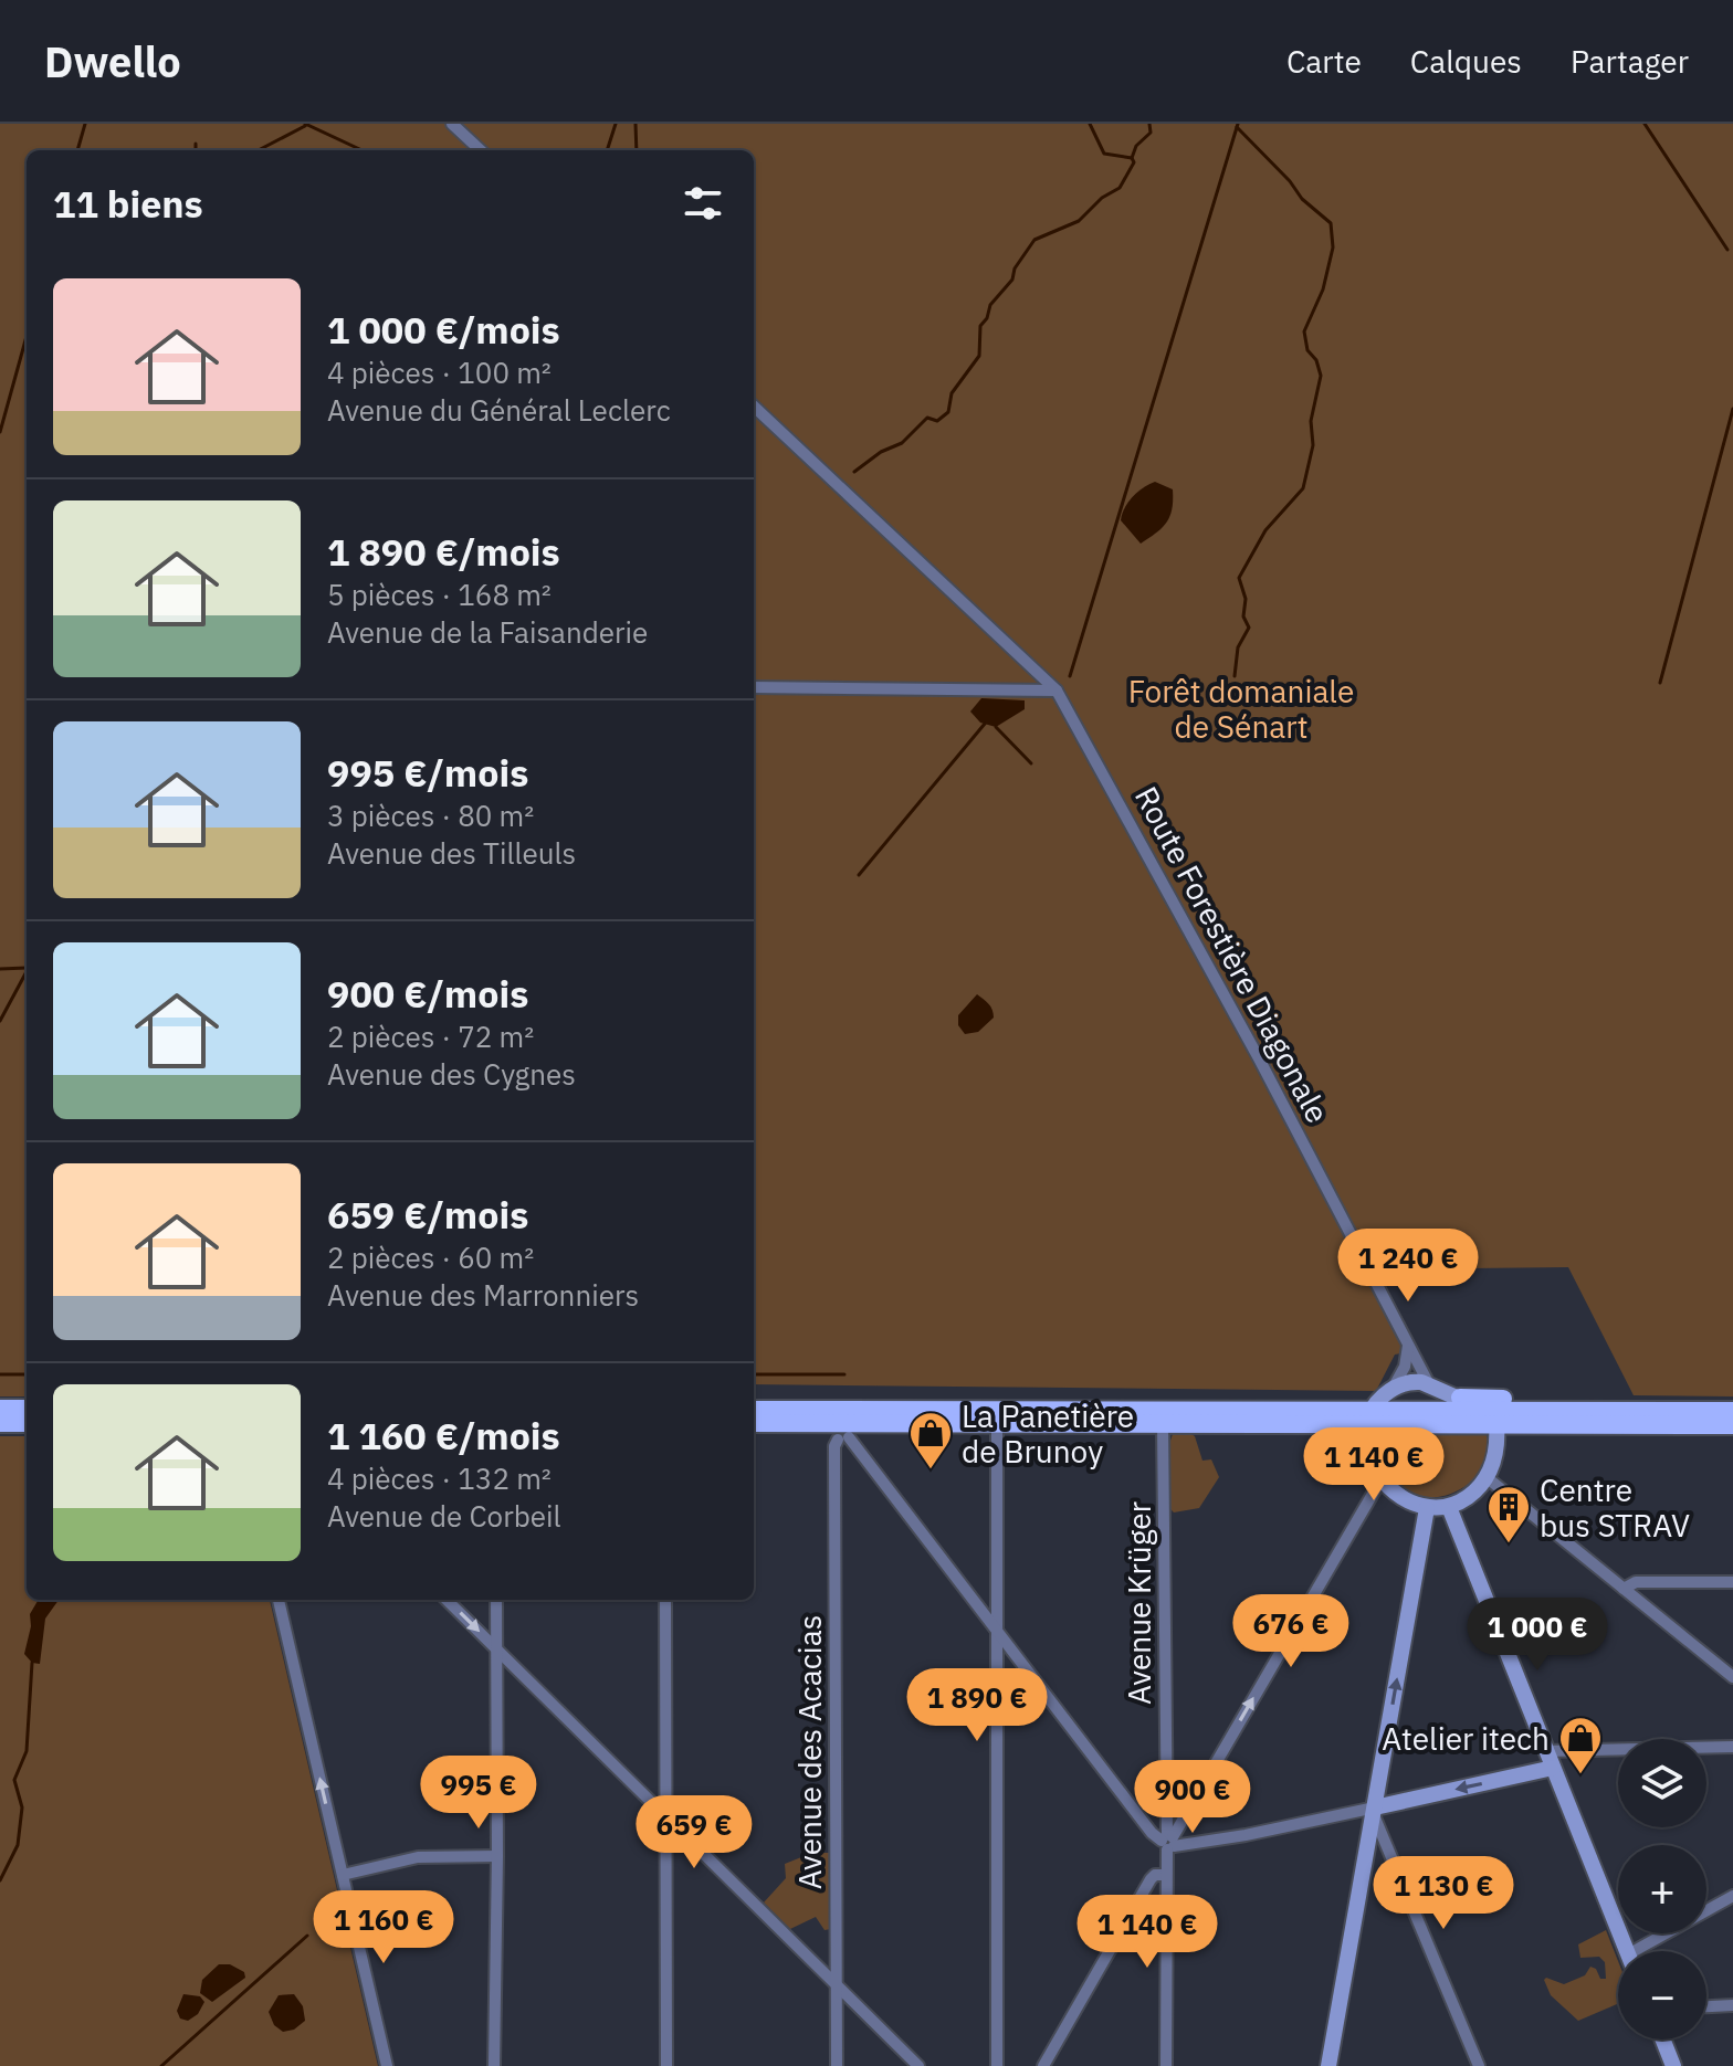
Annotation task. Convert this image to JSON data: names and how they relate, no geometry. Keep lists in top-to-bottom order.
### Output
{
  "streets": {
    "street": ["Route Forestière Diagonale", "Avenue Krüger", "Avenue des Acacias"]
  },
  "parks": ["Forêt domaniale de Sénart"],
  "places": {
    "shop": ["La Panetière de Brunoy", "Atelier itech"],
    "building": ["Centre bus STRAV"]
  },
  "page": {
    "header": "Dwello",
    "nav": ["Carte", "Calques", "Partager"],
    "heading": "11 biens",
    "list": [
      {
        "name": "1 000 €/mois",
        "note": "4 pièces · 100 m² · Avenue du Général Leclerc"
      },
      {
        "name": "1 890 €/mois",
        "note": "5 pièces · 168 m² · Avenue de la Faisanderie"
      },
      {
        "name": "995 €/mois",
        "note": "3 pièces · 80 m² · Avenue des Tilleuls"
      },
      {
        "name": "900 €/mois",
        "note": "2 pièces · 72 m² · Avenue des Cygnes"
      },
      {
        "name": "659 €/mois",
        "note": "2 pièces · 60 m² · Avenue des Marronniers"
      },
      {
        "name": "1 160 €/mois",
        "note": "4 pièces · 132 m² · Avenue de Corbeil"
      }
    ],
    "price": [
      "1 240 €",
      "1 140 €",
      "676 €",
      "1 000 €",
      "1 890 €",
      "995 €",
      "900 €",
      "659 €",
      "1 130 €",
      "1 160 €",
      "1 140 €"
    ],
    "map_buttons": ["+", "−"]
  }
}
